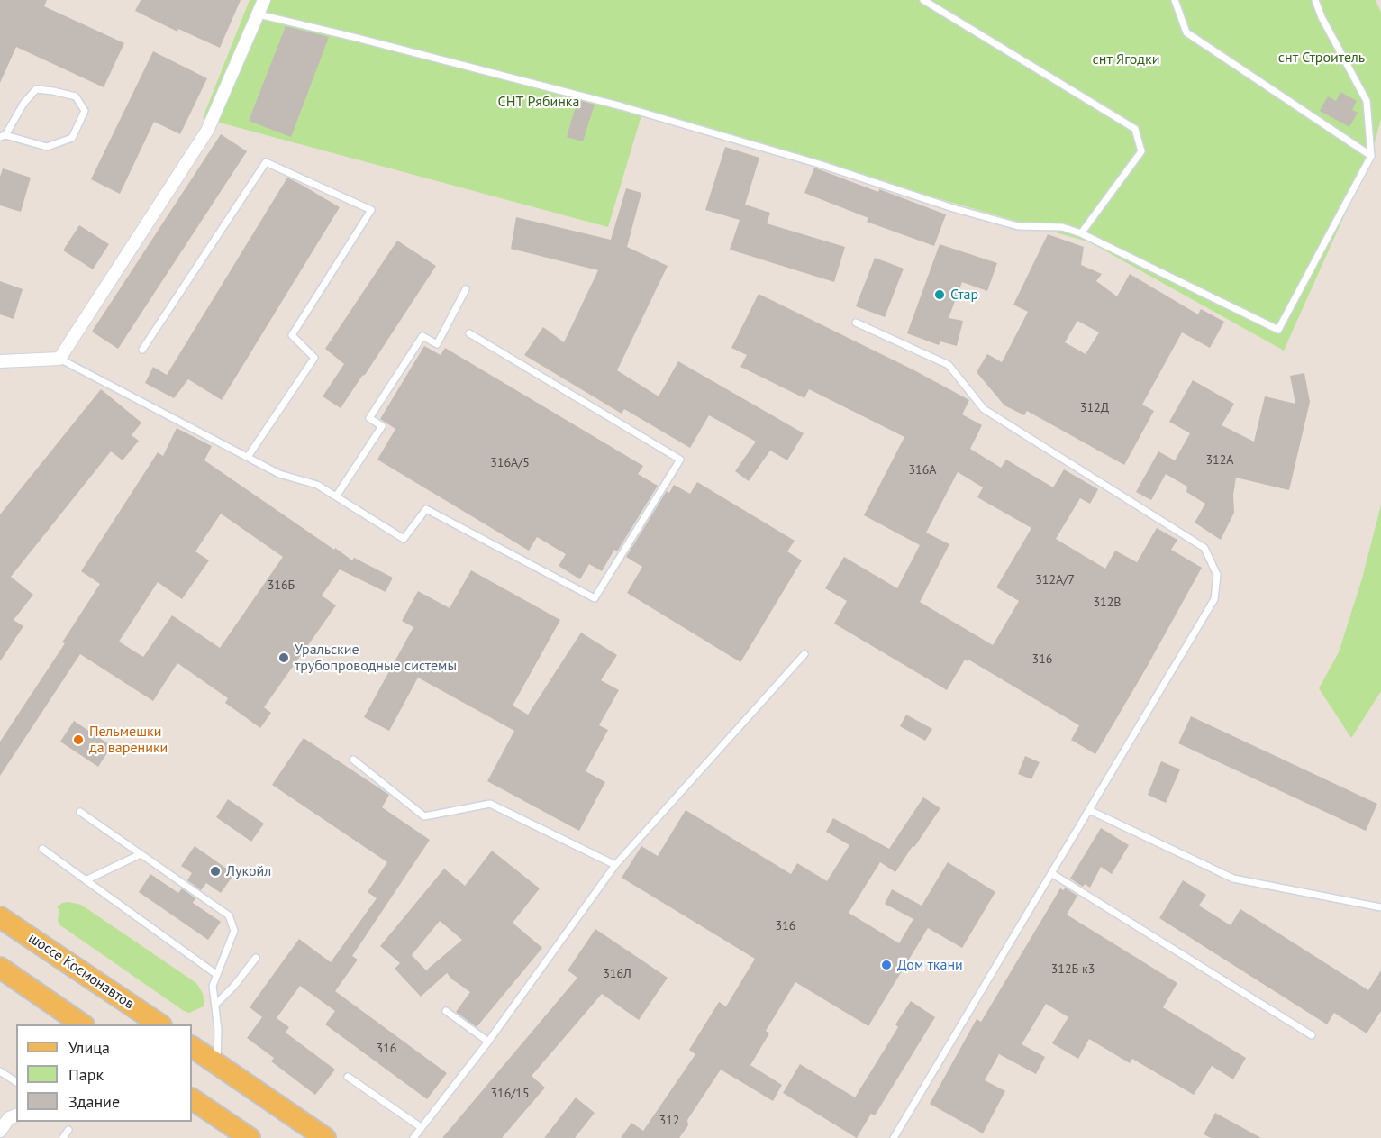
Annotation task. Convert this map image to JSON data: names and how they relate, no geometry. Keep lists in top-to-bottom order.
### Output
{
  "streets": {
    "main road": ["шоссе Космонавтов"]
  },
  "parks": ["снт Строитель", "снт Ягодки", "СНТ Рябинка"],
  "places": [
    "Стар",
    "Уральские трубопроводные системы",
    "Пельмешки да вареники",
    "Лукойл",
    "Дом ткани"
  ],
  "house_numbers": [
    "312Д",
    "312А",
    "316А/5",
    "316А",
    "312А/7",
    "316Б",
    "312В",
    "316",
    "316",
    "312Б к3",
    "316Л",
    "316",
    "316/15",
    "312"
  ],
  "legend": ["Улица", "Парк", "Здание"]
}
